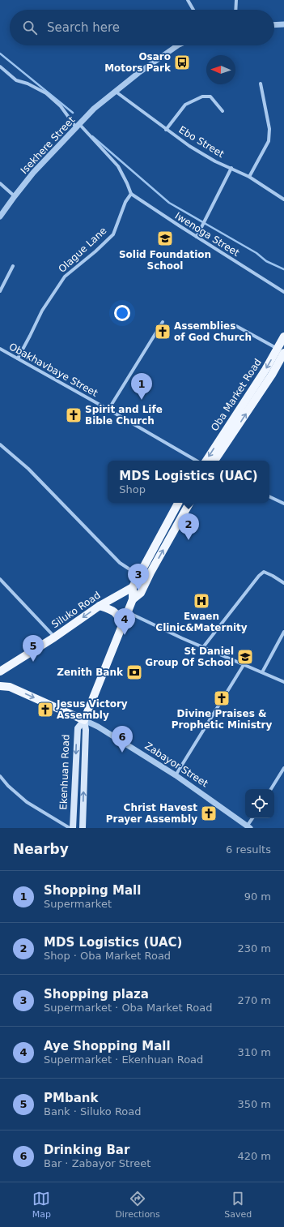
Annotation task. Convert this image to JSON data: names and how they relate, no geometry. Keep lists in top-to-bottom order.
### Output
{
  "streets": {
    "main road": [
      "Oba Market Road",
      "Siluko Road",
      "Zabayor Street",
      "Ekenhuan Road"
    ],
    "street": [
      "Ebo Street",
      "Isekhere Street",
      "Iwenoga Street",
      "Olague Lane",
      "Obakhavbaye Street"
    ]
  },
  "crossings": [
    ["Ebo Street", "Isekhere Street"],
    ["Iwenoga Street", "Olague Lane"],
    ["Olague Lane", "Obakhavbaye Street"],
    ["Siluko Road", "Ekenhuan Road"],
    ["Zabayor Street", "Ekenhuan Road"]
  ],
  "one_way": ["Siluko Road"],
  "places": {
    "bus stop": ["Osaro Motors Park"],
    "school or university": ["Solid Foundation School", "St Daniel Group Of School"],
    "church": [
      "Assemblies of God Church",
      "Spirit and Life Bible Church",
      "Divine Praises & Prophetic Ministry",
      "Jesus Victory Assembly",
      "Christ Havest Prayer Assembly"
    ],
    "hospital": ["Ewaen Clinic&Maternity"],
    "bank": ["Zenith Bank"]
  },
  "north": "left",
  "page": {
    "search": "Search here",
    "pins": [
      "1",
      "2",
      "3",
      "4",
      "5",
      "6"
    ],
    "popup": ["MDS Logistics (UAC)", "Shop"],
    "heading": ["Nearby", "6 results"],
    "list": [
      {
        "mark": "1",
        "name": "Shopping Mall",
        "note": "Supermarket",
        "value": "90 m"
      },
      {
        "mark": "2",
        "name": "MDS Logistics (UAC)",
        "note": "Shop · Oba Market Road",
        "value": "230 m"
      },
      {
        "mark": "3",
        "name": "Shopping plaza",
        "note": "Supermarket · Oba Market Road",
        "value": "270 m"
      },
      {
        "mark": "4",
        "name": "Aye Shopping Mall",
        "note": "Supermarket · Ekenhuan Road",
        "value": "310 m"
      },
      {
        "mark": "5",
        "name": "PMbank",
        "note": "Bank · Siluko Road",
        "value": "350 m"
      },
      {
        "mark": "6",
        "name": "Drinking Bar",
        "note": "Bar · Zabayor Street",
        "value": "420 m"
      }
    ],
    "nav": ["Map", "Directions", "Saved"]
  }
}
